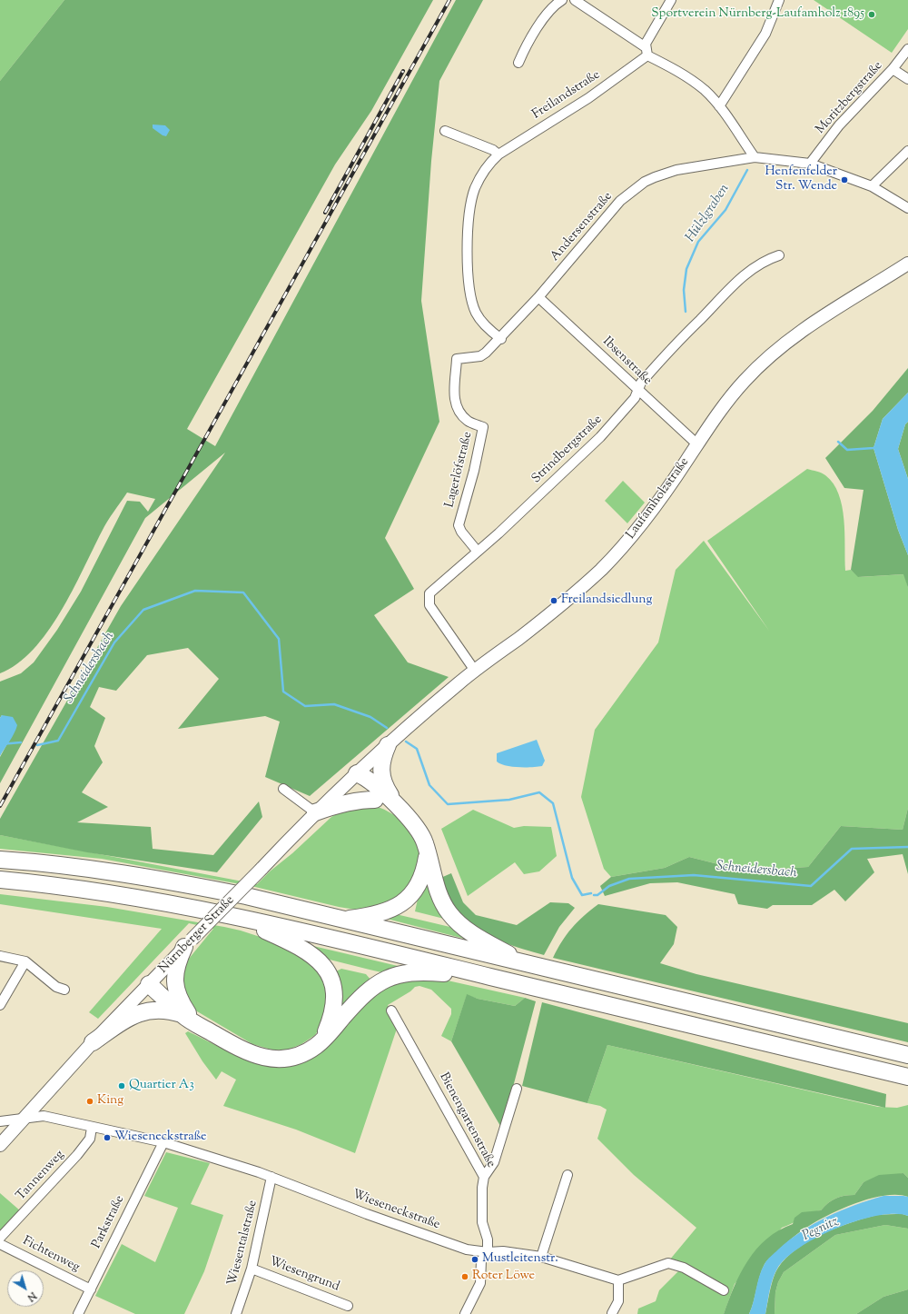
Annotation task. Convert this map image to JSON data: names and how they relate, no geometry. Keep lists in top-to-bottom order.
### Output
{
  "streets": {
    "main road": ["Laufamholzstraße", "Nürnberger Straße"],
    "street": [
      "Freilandstraße",
      "Moritzbergstraße",
      "Andersenstraße",
      "Ibsenstraße",
      "Strindbergstraße",
      "Lagerlöfstraße",
      "Bienengartenstraße",
      "Tannenweg",
      "Wieseneckstraße",
      "Parkstraße",
      "Wiesentalstraße",
      "Fichtenweg",
      "Wiesengrund"
    ]
  },
  "crossings": [
    ["Freilandstraße", "Andersenstraße"],
    ["Moritzbergstraße", "Andersenstraße"],
    ["Andersenstraße", "Ibsenstraße"],
    ["Andersenstraße", "Lagerlöfstraße"],
    ["Ibsenstraße", "Strindbergstraße"],
    ["Ibsenstraße", "Laufamholzstraße"],
    ["Strindbergstraße", "Lagerlöfstraße"],
    ["Strindbergstraße", "Laufamholzstraße"],
    ["Laufamholzstraße", "Nürnberger Straße"],
    ["Nürnberger Straße", "Wieseneckstraße"],
    ["Bienengartenstraße", "Wieseneckstraße"],
    ["Tannenweg", "Wieseneckstraße"],
    ["Wieseneckstraße", "Parkstraße"],
    ["Wieseneckstraße", "Wiesentalstraße"],
    ["Parkstraße", "Fichtenweg"],
    ["Wiesentalstraße", "Wiesengrund"]
  ],
  "water": ["Hülzlgraben", "Schneidersbach", "Pegnitz"],
  "places": [
    "Sportverein Nürnberg-Laufamholz 1895",
    "Henfenfelder Str. Wende",
    "Freilandsiedlung",
    "Quartier A3",
    "King",
    "Wieseneckstraße",
    "Mustleitenstr.",
    "Roter Löwe"
  ],
  "north": "bottom right"
}
